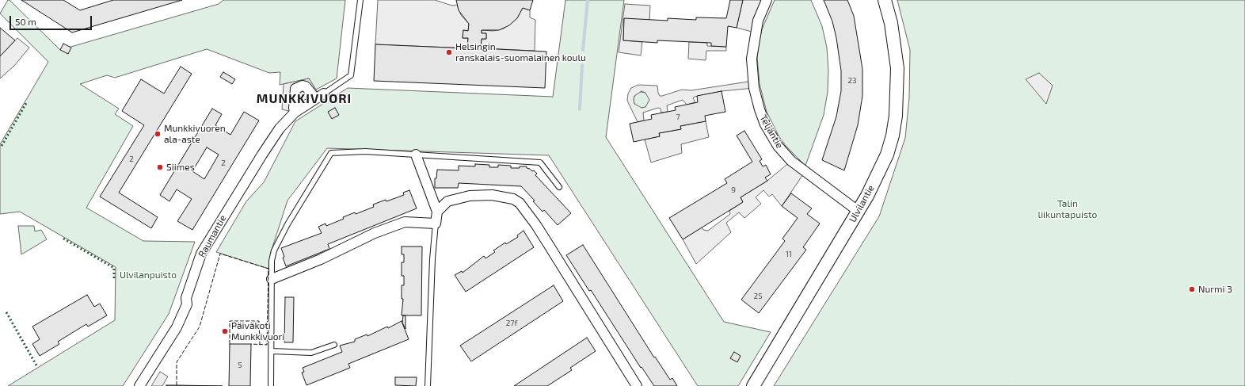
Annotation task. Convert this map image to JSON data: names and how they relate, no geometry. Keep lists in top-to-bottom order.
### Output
{
  "streets": {
    "street": ["Teljäntie", "Ulvilantie", "Raumantie"]
  },
  "crossings": [
    ["Teljäntie", "Ulvilantie"]
  ],
  "districts": ["MUNKKIVUORI"],
  "parks": ["Talin liikuntapuisto", "Ulvilanpuisto"],
  "places": [
    "Helsingin ranskalais-suomalainen koulu",
    "Munkkivuoren ala-aste",
    "Siimes",
    "Nurmi 3",
    "Päiväkoti Munkkivuori"
  ],
  "house_numbers": [
    "23",
    "7",
    "2",
    "2",
    "9",
    "11",
    "25",
    "27f",
    "5"
  ],
  "scale_bar": "50 m"
}
